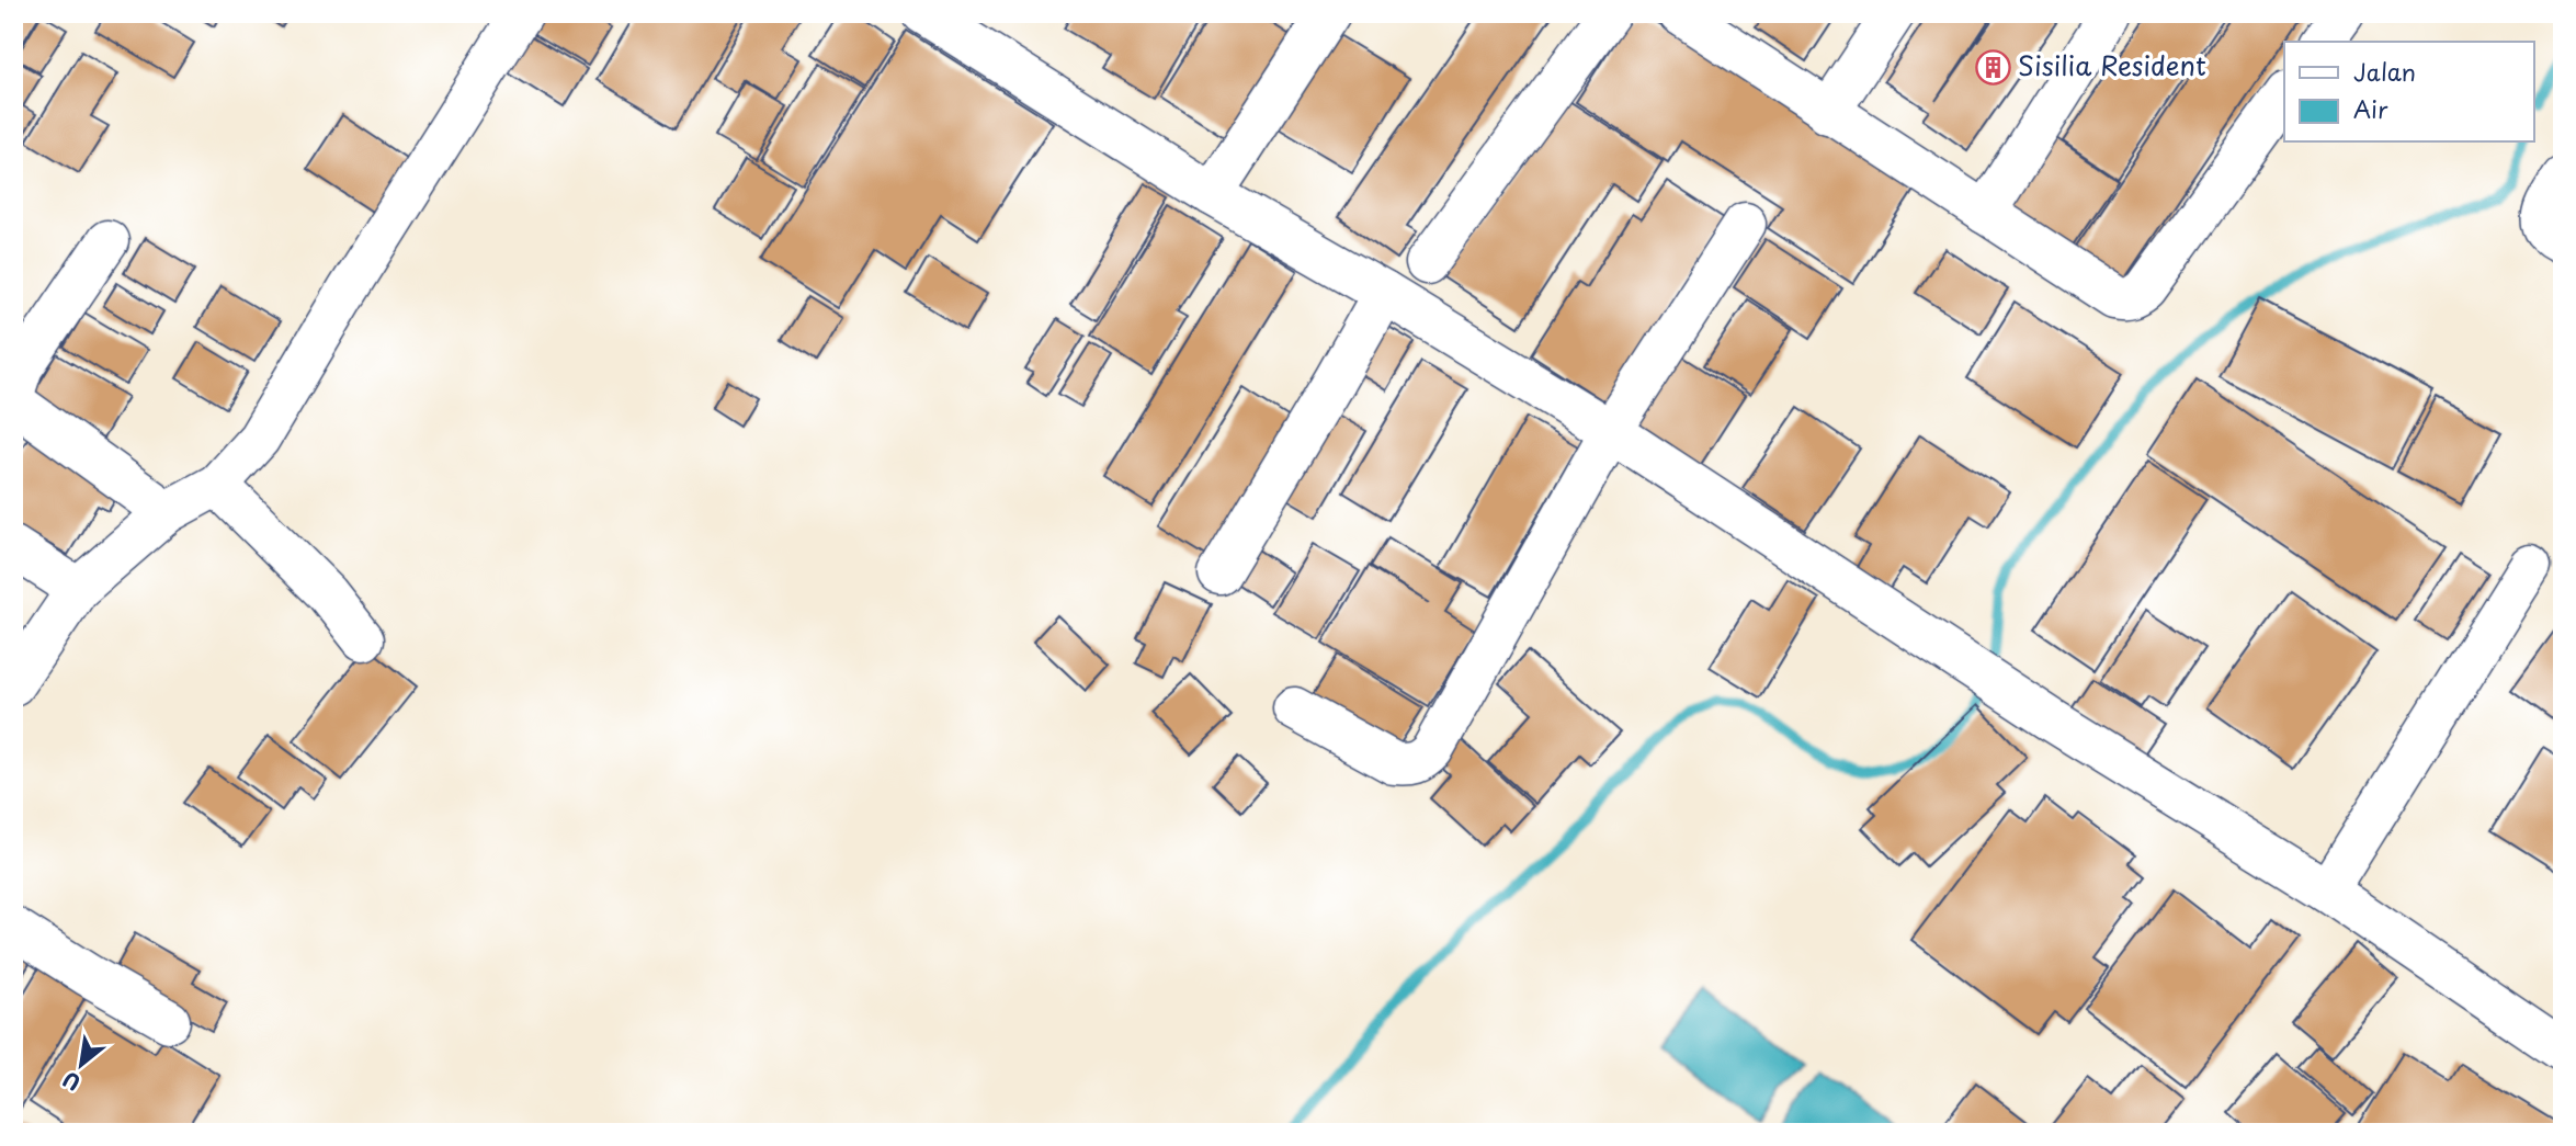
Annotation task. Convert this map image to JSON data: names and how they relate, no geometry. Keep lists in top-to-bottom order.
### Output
{
  "places": {
    "building": ["Sisilia Resident"]
  },
  "legend": ["Jalan", "Air"],
  "north": "bottom left"
}
